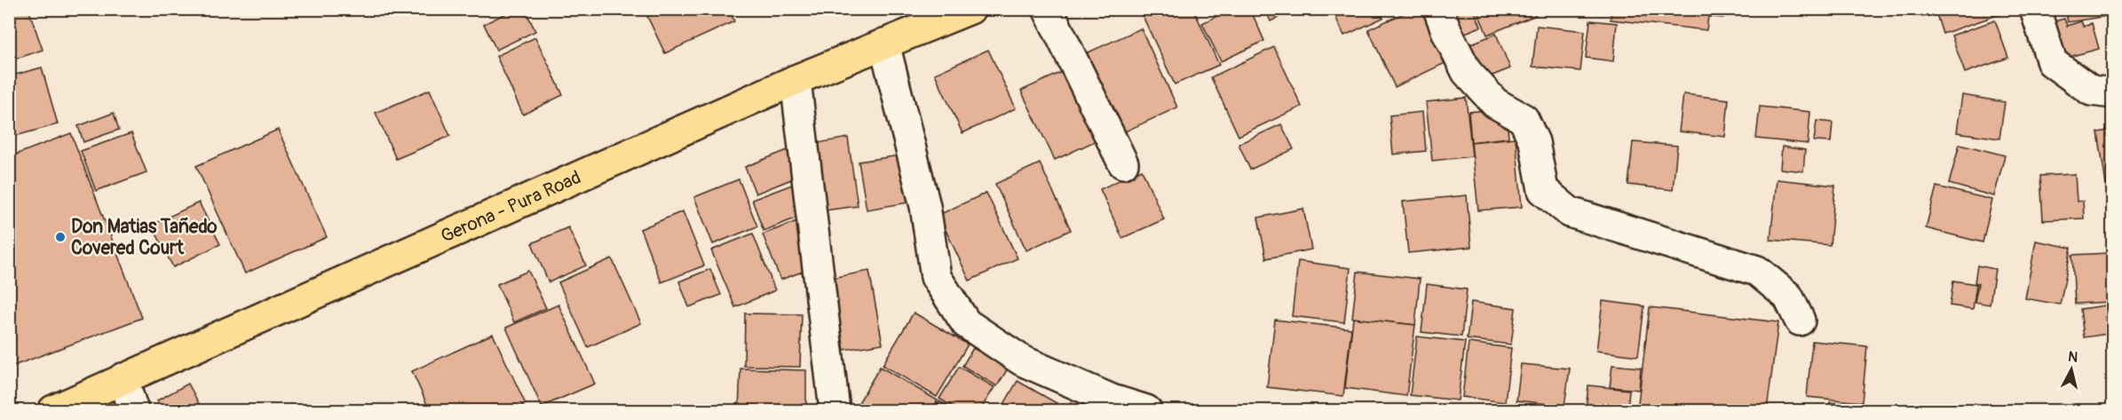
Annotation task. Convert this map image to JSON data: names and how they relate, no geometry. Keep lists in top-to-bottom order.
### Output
{
  "streets": {
    "main road": ["Gerona - Pura Road"]
  },
  "places": ["Don Matias Tañedo Covered Court"],
  "north": "top"
}
